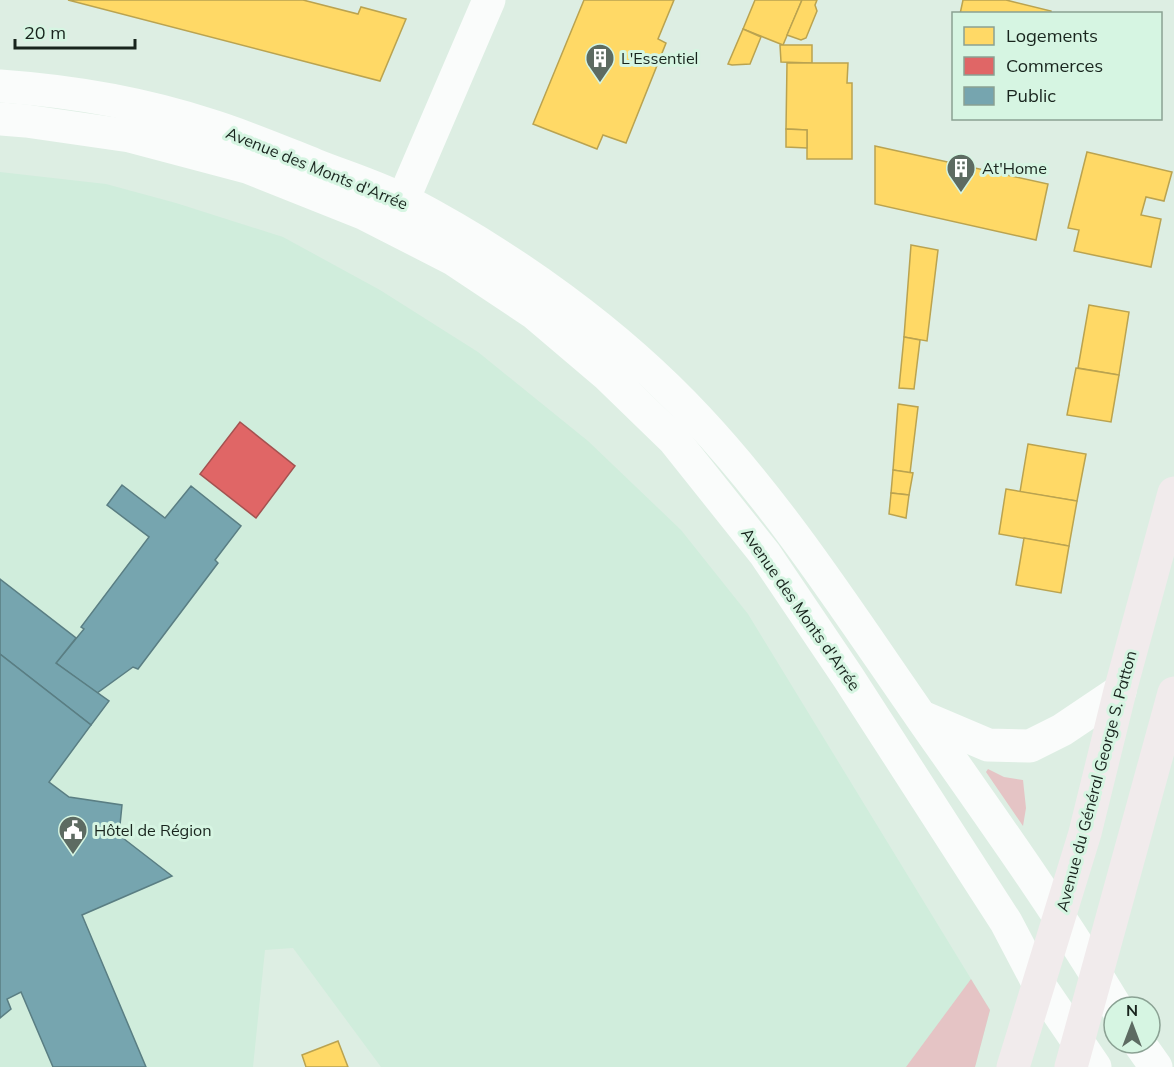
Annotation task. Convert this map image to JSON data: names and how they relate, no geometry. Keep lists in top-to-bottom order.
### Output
{
  "streets": {
    "main road": ["Avenue du Général George S. Patton"],
    "street": ["Avenue des Monts d'Arrée"]
  },
  "crossings": [
    ["Avenue des Monts d'Arrée", "Avenue du Général George S. Patton"]
  ],
  "places": {
    "building": ["L'Essentiel", "At'Home"],
    "public building": ["Hôtel de Région"]
  },
  "legend": ["Logements", "Commerces", "Public"],
  "scale_bar": "20 m",
  "north": "top"
}
